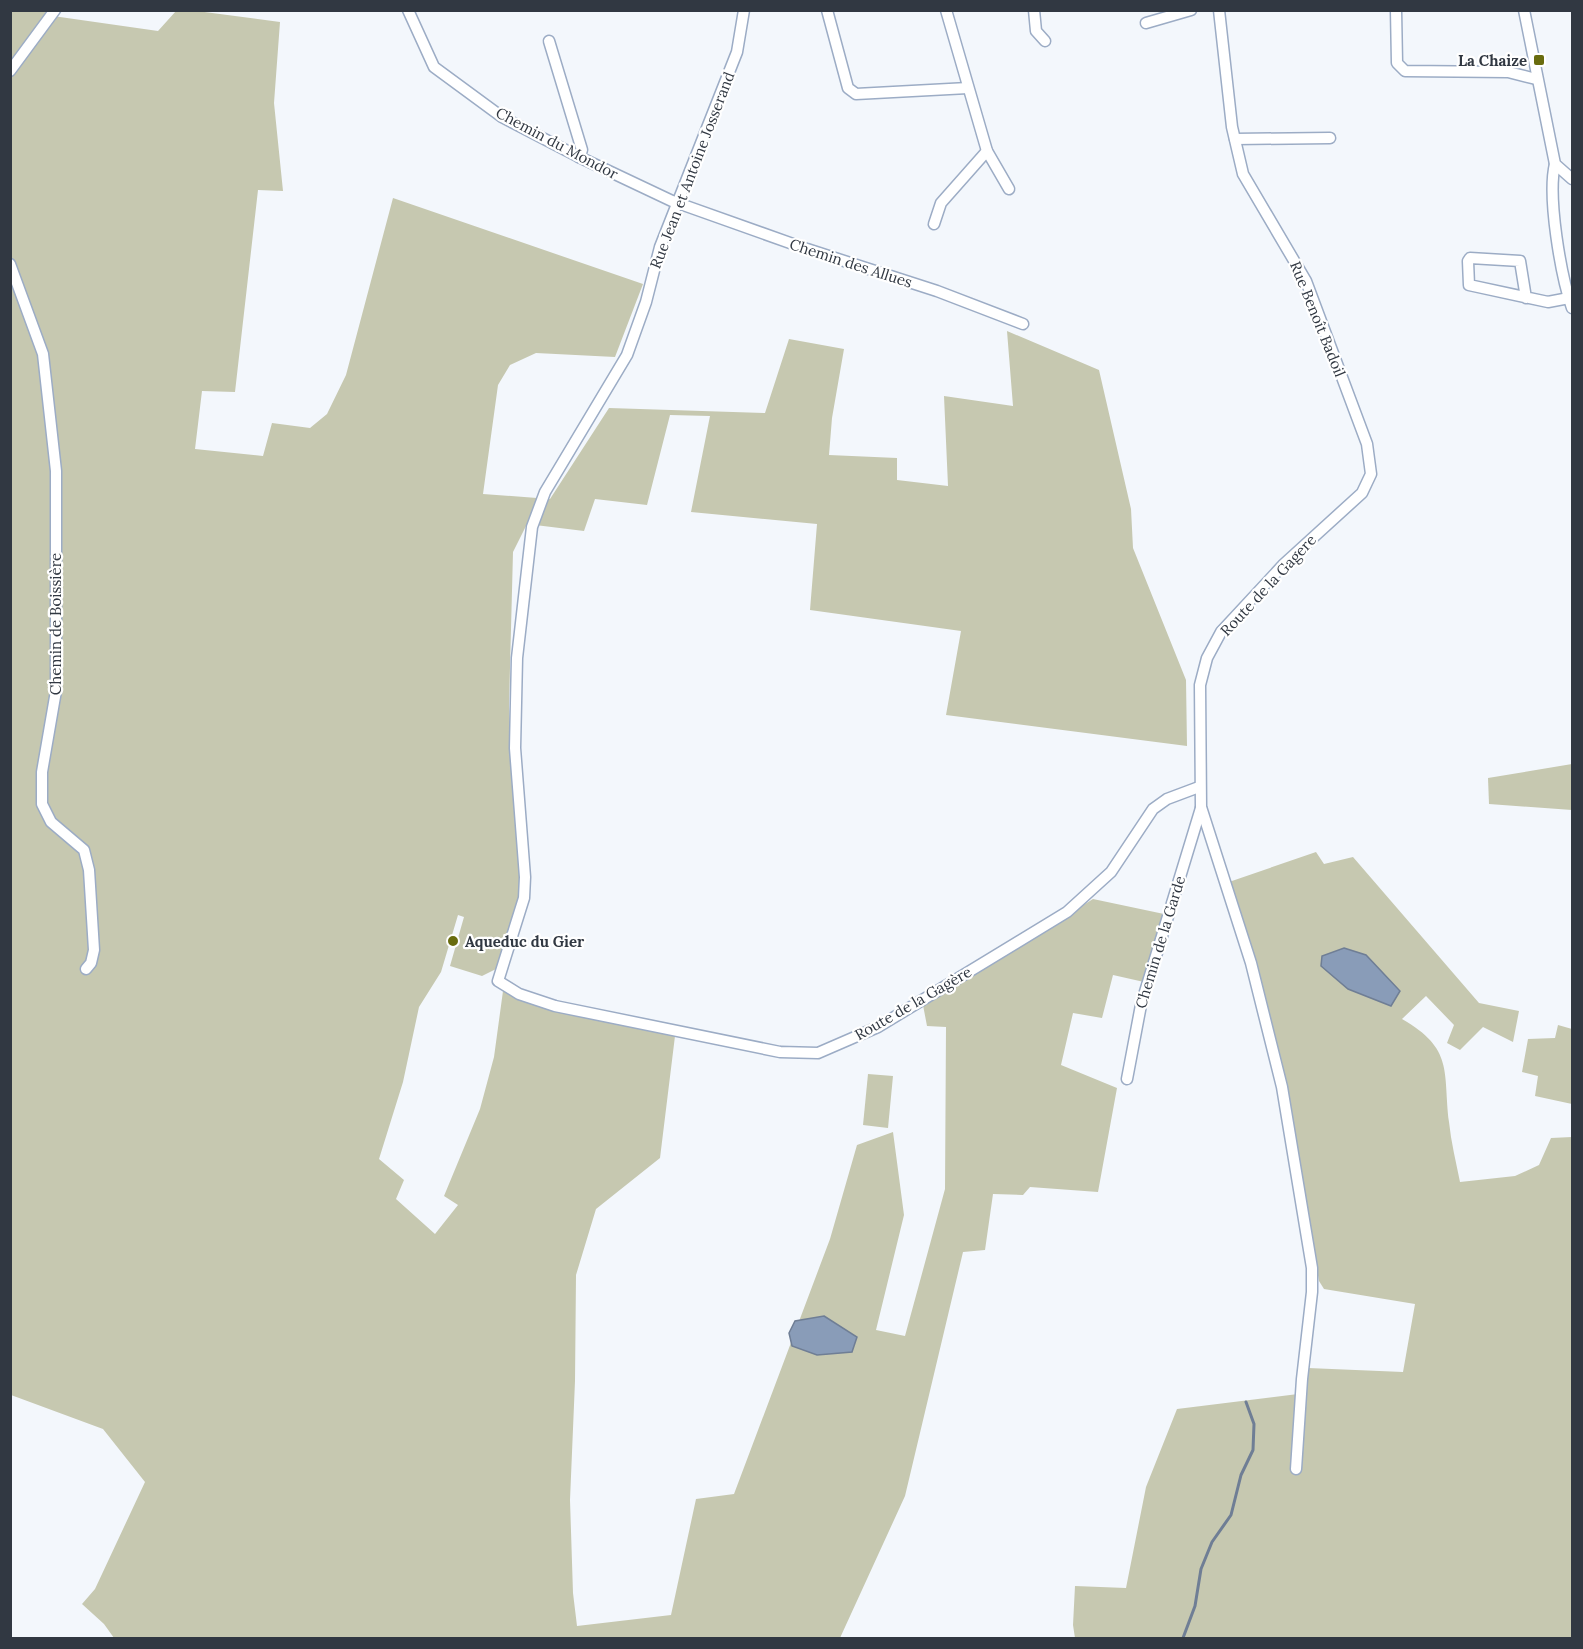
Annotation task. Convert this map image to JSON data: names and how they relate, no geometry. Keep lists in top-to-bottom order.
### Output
{
  "streets": {
    "street": [
      "Chemin du Mondor",
      "Rue Jean et Antoine Josserand",
      "Chemin des Allues",
      "Rue Benoît Badoil",
      "Route de la Gagere",
      "Chemin de Boissière",
      "Chemin de la Garde",
      "Route de la Gagère"
    ]
  },
  "crossings": [
    ["Chemin du Mondor", "Rue Jean et Antoine Josserand"],
    ["Chemin du Mondor", "Chemin des Allues"],
    ["Rue Jean et Antoine Josserand", "Chemin des Allues"],
    ["Rue Jean et Antoine Josserand", "Route de la Gagère"],
    ["Rue Benoît Badoil", "Route de la Gagere"],
    ["Route de la Gagere", "Chemin de la Garde"],
    ["Route de la Gagere", "Route de la Gagère"]
  ],
  "places": {
    "transit": ["La Chaize"],
    "other": ["Aqueduc du Gier"]
  }
}
